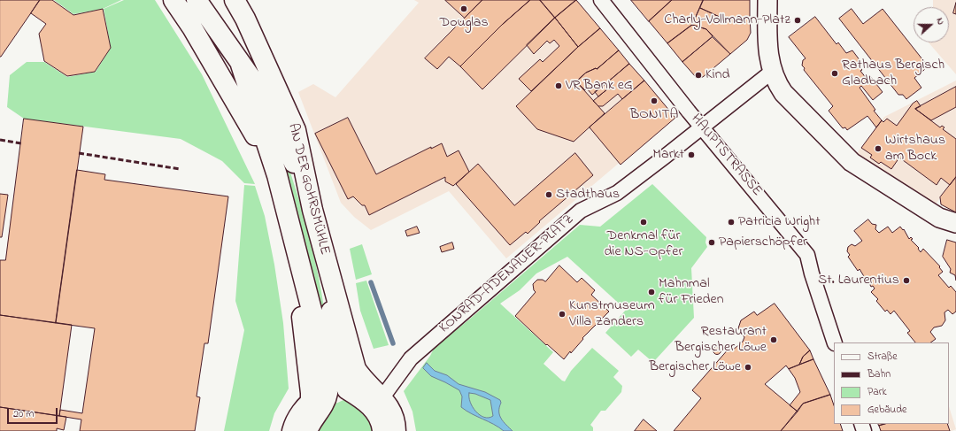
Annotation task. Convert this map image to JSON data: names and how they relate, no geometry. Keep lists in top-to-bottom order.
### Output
{
  "streets": {
    "main road": ["AN DER GOHRSMÜHLE"],
    "street": ["HAUPTSTRASSE", "KONRAD-ADENAUER-PLATZ"]
  },
  "crossings": [
    ["HAUPTSTRASSE", "KONRAD-ADENAUER-PLATZ"],
    ["AN DER GOHRSMÜHLE", "KONRAD-ADENAUER-PLATZ"]
  ],
  "places": [
    "Douglas",
    "Charly-Vollmann-Platz",
    "Rathaus Bergisch Gladbach",
    "Kind",
    "VR Bank eG",
    "BONITA",
    "Wirtshaus am Bock",
    "Markt",
    "Stadthaus",
    "Denkmal für die NS-Opfer",
    "Patricia Wright",
    "Papierschöpfer",
    "St. Laurentius",
    "Mahnmal für Frieden",
    "Kunstmuseum Villa Zanders",
    "Restaurant Bergischer Löwe",
    "Bergischer Löwe"
  ],
  "legend": [
    "Straße",
    "Bahn",
    "Park",
    "Gebäude"
  ],
  "scale_bar": "20 m",
  "north": "right"
}
